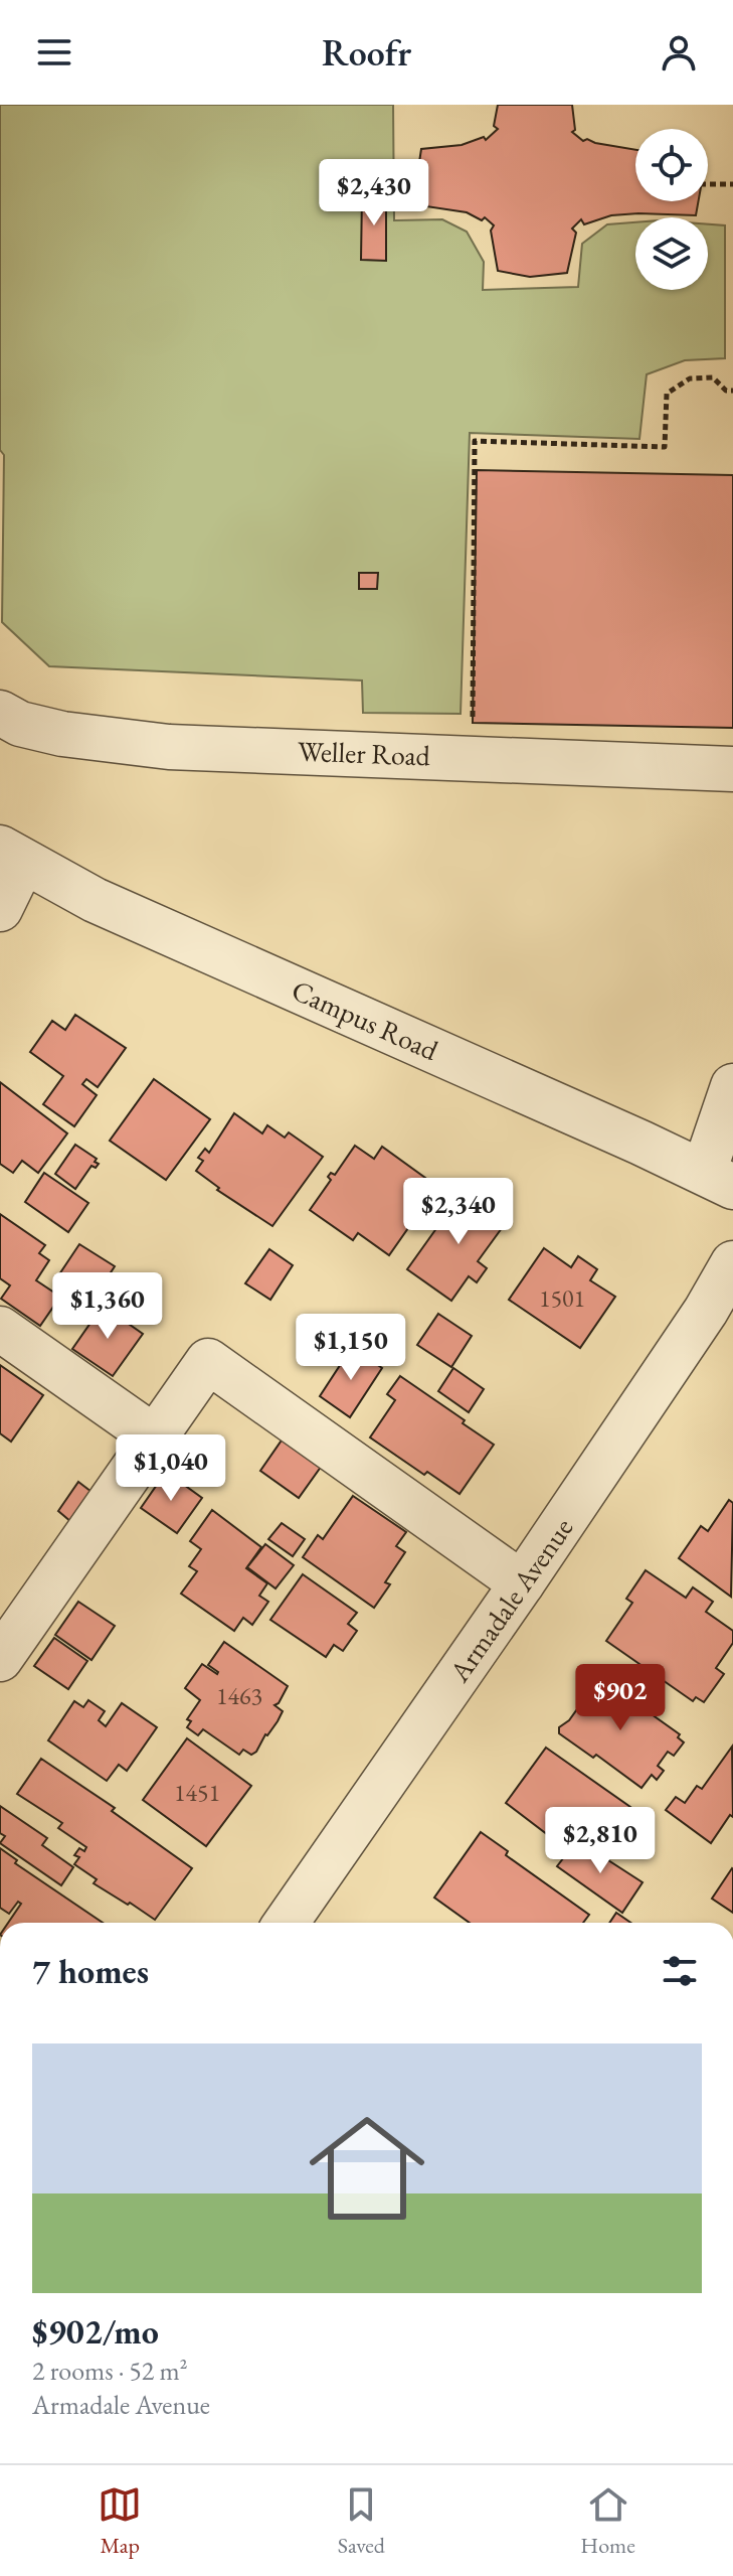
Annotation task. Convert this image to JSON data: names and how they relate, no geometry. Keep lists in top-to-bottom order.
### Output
{
  "streets": {
    "street": ["Weller Road", "Campus Road", "Armadale Avenue"]
  },
  "house_numbers": ["1501", "1463", "1451"],
  "page": {
    "header": "Roofr",
    "price": [
      "$2,430",
      "$2,340",
      "$1,360",
      "$1,150",
      "$1,040",
      "$902",
      "$2,810"
    ],
    "heading": "7 homes",
    "list": [
      {
        "name": "$902/mo",
        "note": "2 rooms · 52 m² · Armadale Avenue"
      }
    ],
    "tabs": ["Map", "Saved", "Home"]
  }
}
